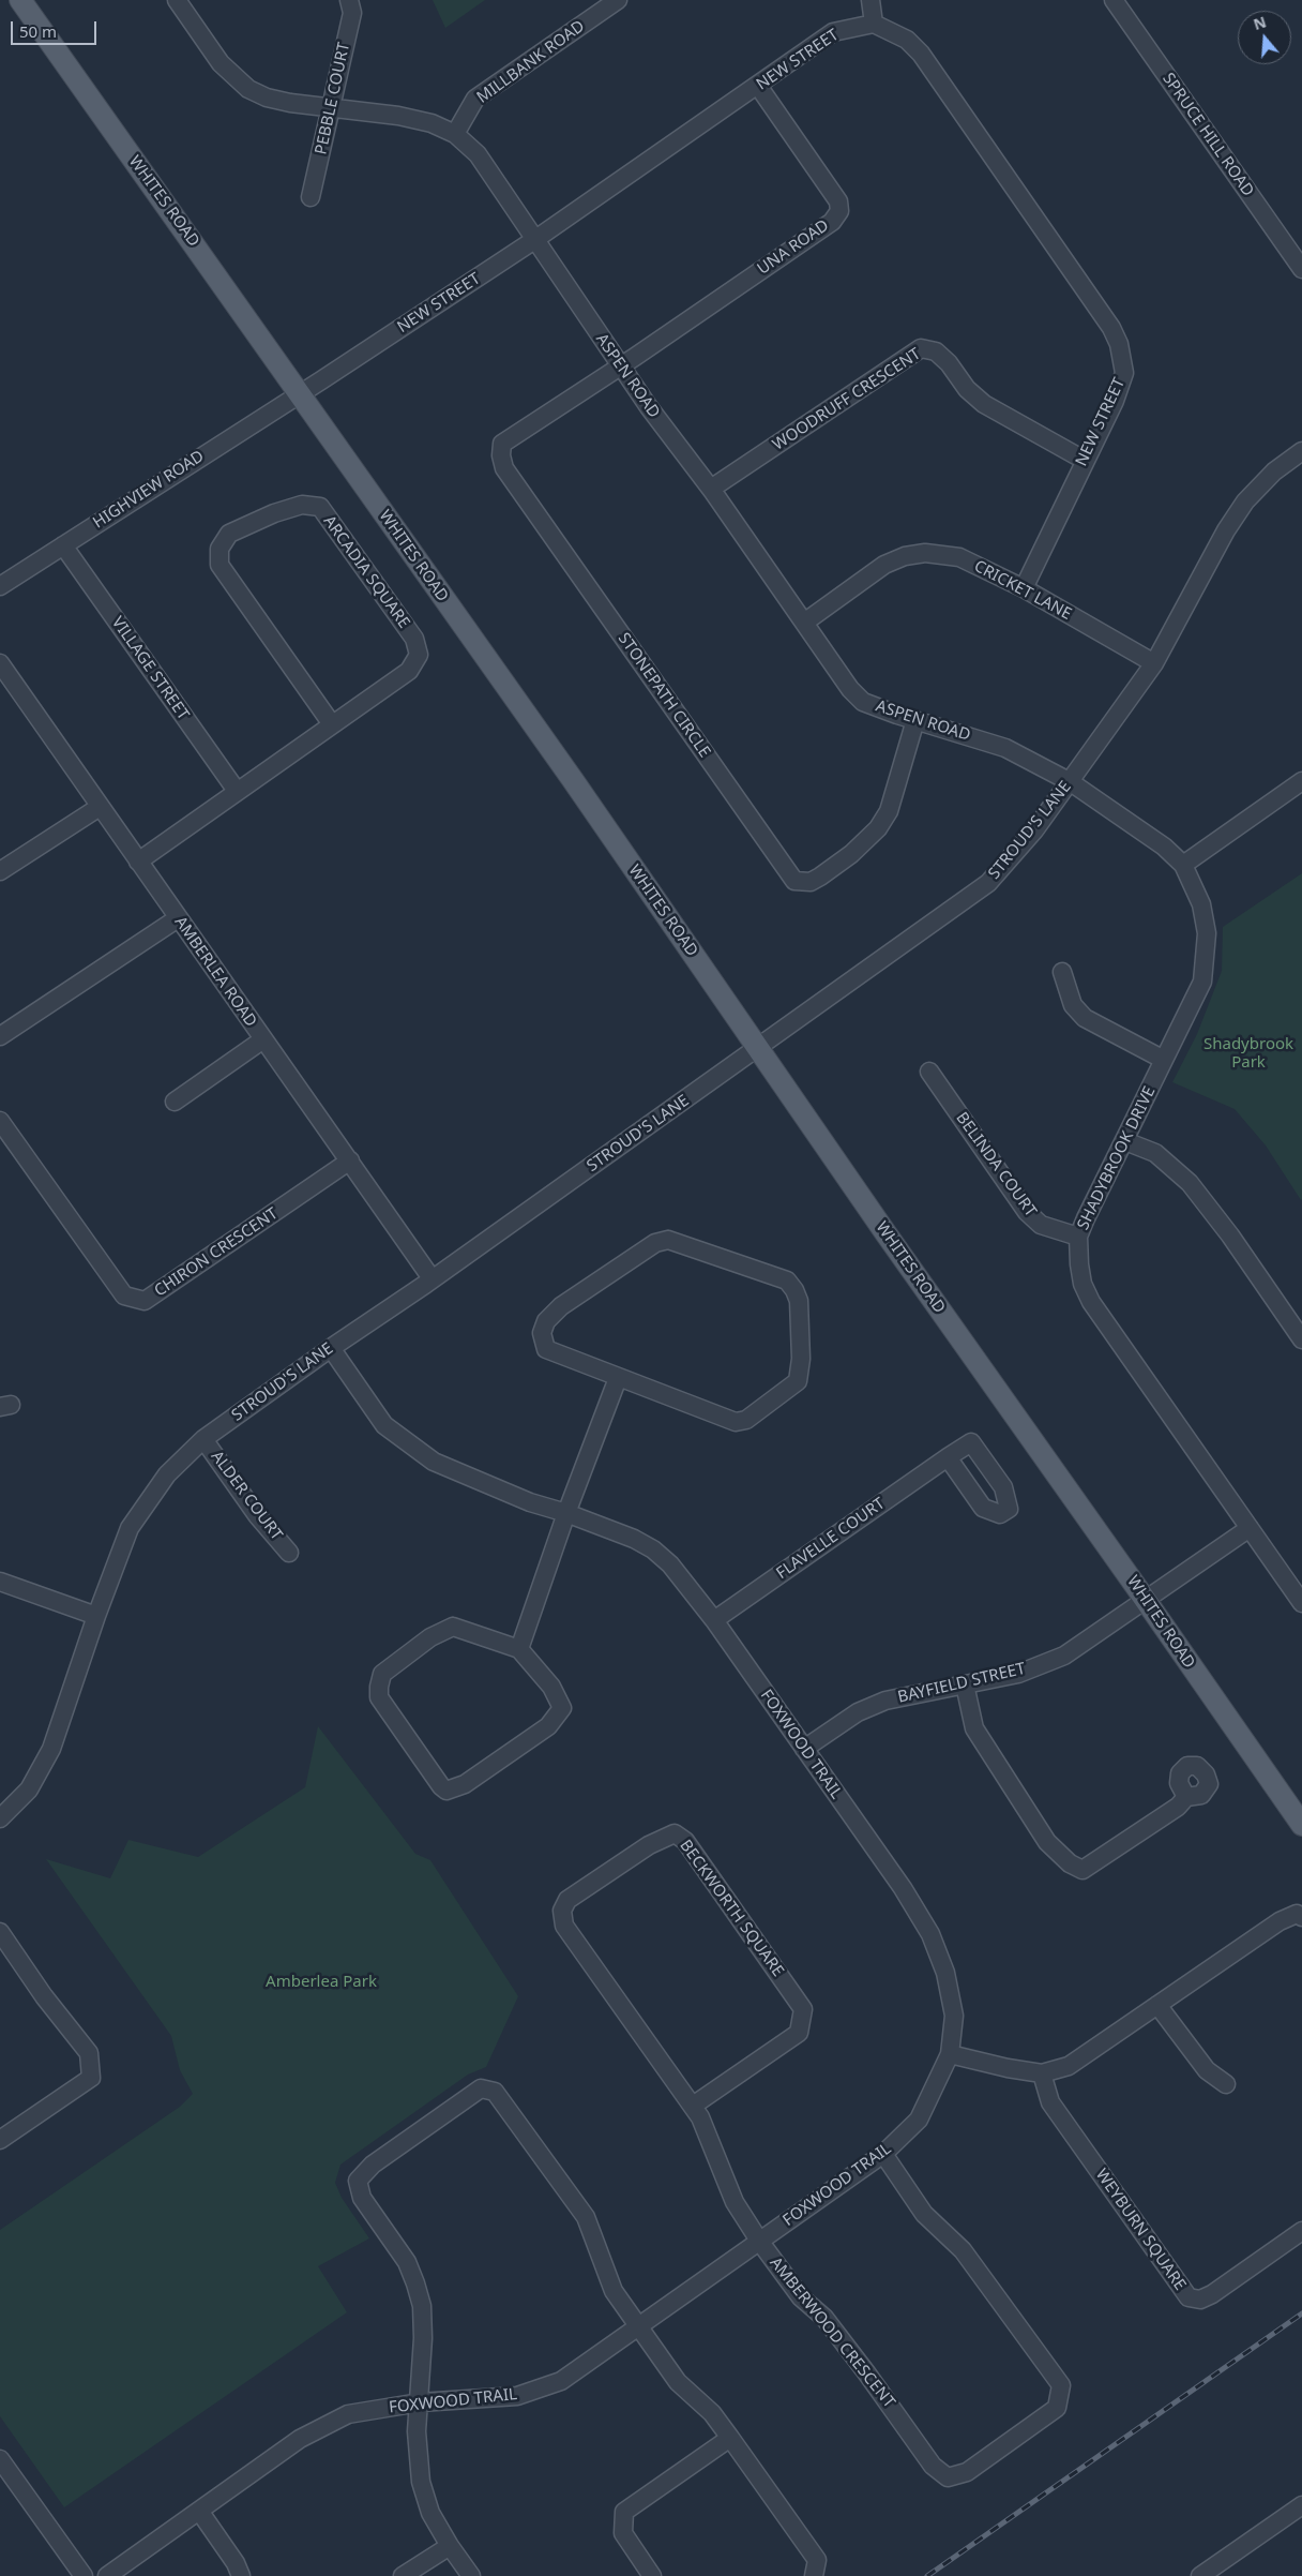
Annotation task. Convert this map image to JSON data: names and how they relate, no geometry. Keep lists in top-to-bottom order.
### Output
{
  "streets": {
    "main road": ["WHITES ROAD"],
    "street": [
      "NEW STREET",
      "MILLBANK ROAD",
      "PEBBLE COURT",
      "SPRUCE HILL ROAD",
      "UNA ROAD",
      "ASPEN ROAD",
      "WOODRUFF CRESCENT",
      "HIGHVIEW ROAD",
      "ARCADIA SQUARE",
      "CRICKET LANE",
      "VILLAGE STREET",
      "STONEPATH CIRCLE",
      "STROUD'S LANE",
      "AMBERLEA ROAD",
      "SHADYBROOK DRIVE",
      "BELINDA COURT",
      "CHIRON CRESCENT",
      "ALDER COURT",
      "FLAVELLE COURT",
      "BAYFIELD STREET",
      "FOXWOOD TRAIL",
      "BECKWORTH SQUARE",
      "WEYBURN SQUARE",
      "AMBERWOOD CRESCENT"
    ]
  },
  "crossings": [
    ["NEW STREET", "WHITES ROAD"],
    ["NEW STREET", "UNA ROAD"],
    ["NEW STREET", "ASPEN ROAD"],
    ["NEW STREET", "WOODRUFF CRESCENT"],
    ["NEW STREET", "HIGHVIEW ROAD"],
    ["NEW STREET", "CRICKET LANE"],
    ["MILLBANK ROAD", "ASPEN ROAD"],
    ["PEBBLE COURT", "ASPEN ROAD"],
    ["WHITES ROAD", "HIGHVIEW ROAD"],
    ["WHITES ROAD", "STROUD'S LANE"],
    ["WHITES ROAD", "BAYFIELD STREET"],
    ["UNA ROAD", "ASPEN ROAD"],
    ["UNA ROAD", "STONEPATH CIRCLE"],
    ["ASPEN ROAD", "WOODRUFF CRESCENT"],
    ["ASPEN ROAD", "CRICKET LANE"],
    ["ASPEN ROAD", "STONEPATH CIRCLE"],
    ["ASPEN ROAD", "STROUD'S LANE"],
    ["ASPEN ROAD", "SHADYBROOK DRIVE"],
    ["HIGHVIEW ROAD", "VILLAGE STREET"],
    ["ARCADIA SQUARE", "VILLAGE STREET"],
    ["ARCADIA SQUARE", "AMBERLEA ROAD"],
    ["CRICKET LANE", "STROUD'S LANE"],
    ["STROUD'S LANE", "AMBERLEA ROAD"],
    ["STROUD'S LANE", "SHADYBROOK DRIVE"],
    ["STROUD'S LANE", "ALDER COURT"],
    ["STROUD'S LANE", "FOXWOOD TRAIL"],
    ["AMBERLEA ROAD", "CHIRON CRESCENT"],
    ["SHADYBROOK DRIVE", "BELINDA COURT"],
    ["SHADYBROOK DRIVE", "BAYFIELD STREET"],
    ["FLAVELLE COURT", "FOXWOOD TRAIL"],
    ["BAYFIELD STREET", "FOXWOOD TRAIL"],
    ["FOXWOOD TRAIL", "BECKWORTH SQUARE"],
    ["FOXWOOD TRAIL", "AMBERWOOD CRESCENT"],
    ["BECKWORTH SQUARE", "AMBERWOOD CRESCENT"]
  ],
  "parks": ["Shadybrook Park", "Amberlea Park"],
  "scale_bar": "50 m",
  "north": "top"
}
